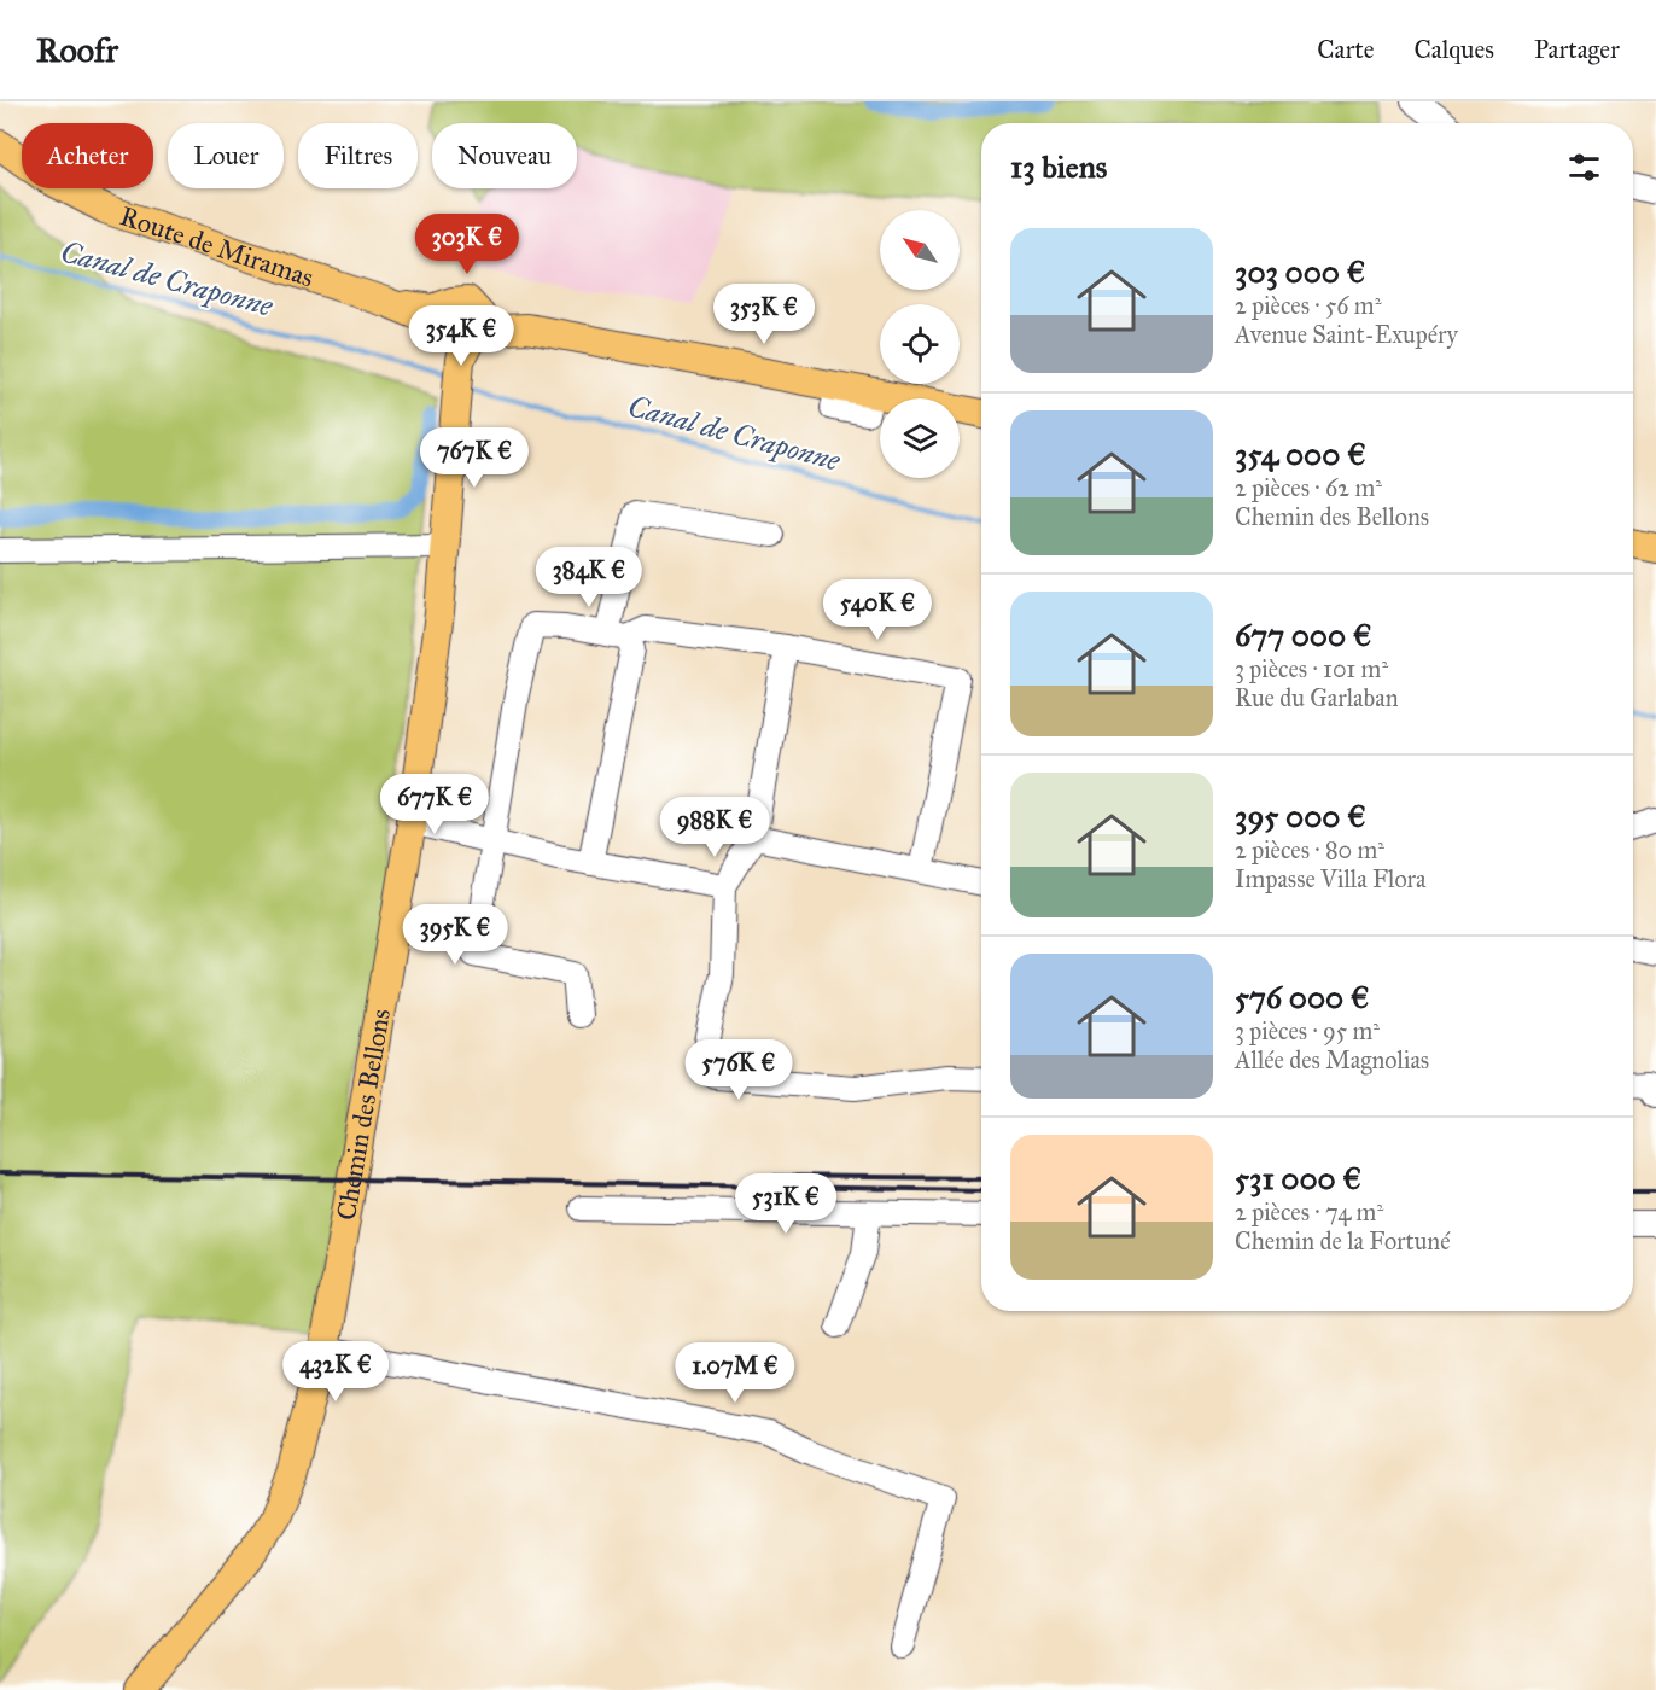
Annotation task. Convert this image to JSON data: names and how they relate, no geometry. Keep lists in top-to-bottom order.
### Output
{
  "streets": {
    "main road": ["Route de Miramas", "Chemin des Bellons"]
  },
  "crossings": [
    ["Route de Miramas", "Chemin des Bellons"]
  ],
  "water": ["Canal de Craponne"],
  "north": "top left",
  "page": {
    "header": "Roofr",
    "nav": ["Carte", "Calques", "Partager"],
    "chip": [
      "Acheter",
      "Louer",
      "Filtres",
      "Nouveau"
    ],
    "heading": "13 biens",
    "list": [
      {
        "name": "303 000 €",
        "note": "2 pièces · 56 m² · Avenue Saint-Exupéry"
      },
      {
        "name": "354 000 €",
        "note": "2 pièces · 62 m² · Chemin des Bellons"
      },
      {
        "name": "677 000 €",
        "note": "3 pièces · 101 m² · Rue du Garlaban"
      },
      {
        "name": "395 000 €",
        "note": "2 pièces · 80 m² · Impasse Villa Flora"
      },
      {
        "name": "576 000 €",
        "note": "3 pièces · 95 m² · Allée des Magnolias"
      },
      {
        "name": "531 000 €",
        "note": "2 pièces · 74 m² · Chemin de la Fortuné"
      }
    ],
    "price": [
      "303K €",
      "353K €",
      "354K €",
      "767K €",
      "384K €",
      "540K €",
      "677K €",
      "988K €",
      "395K €",
      "576K €",
      "531K €",
      "432K €",
      "1.07M €"
    ]
  }
}
